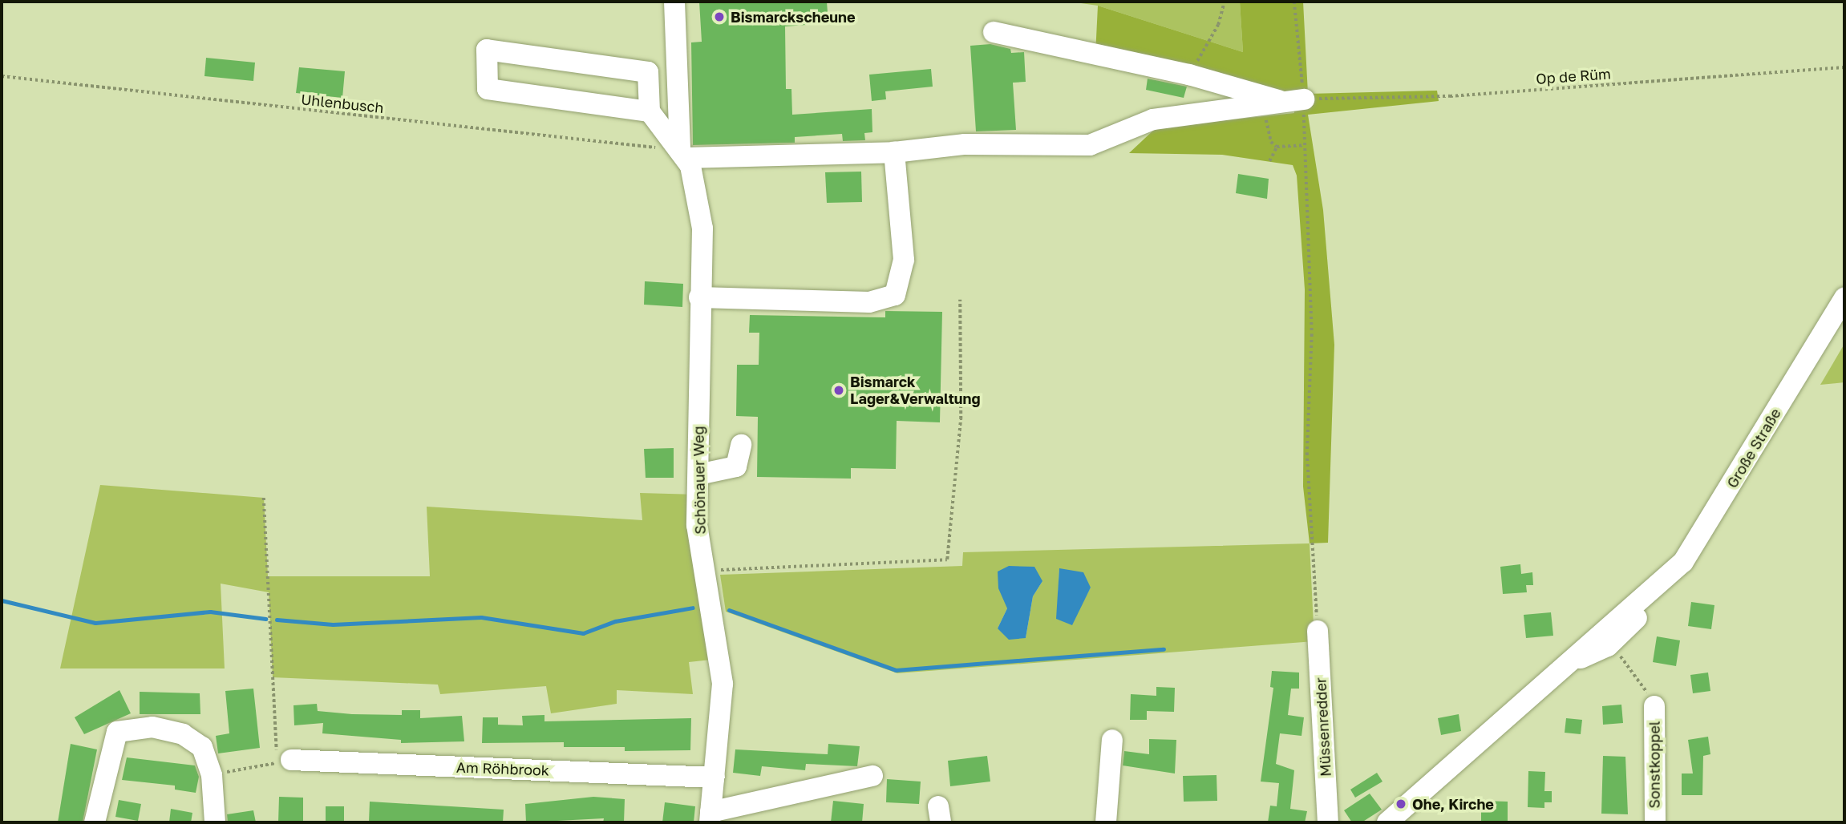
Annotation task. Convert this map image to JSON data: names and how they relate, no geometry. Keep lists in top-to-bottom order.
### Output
{
  "streets": {
    "street": [
      "Große Straße",
      "Schönauer Weg",
      "Müssenredder",
      "Sonstkoppel",
      "Am Röhbrook"
    ],
    "path": ["Op de Rüm", "Uhlenbusch"]
  },
  "crossings": [
    ["Uhlenbusch", "Schönauer Weg"],
    ["Schönauer Weg", "Am Röhbrook"]
  ],
  "places": ["Bismarckscheune", "Bismarck Lager&Verwaltung", "Ohe, Kirche"]
}
